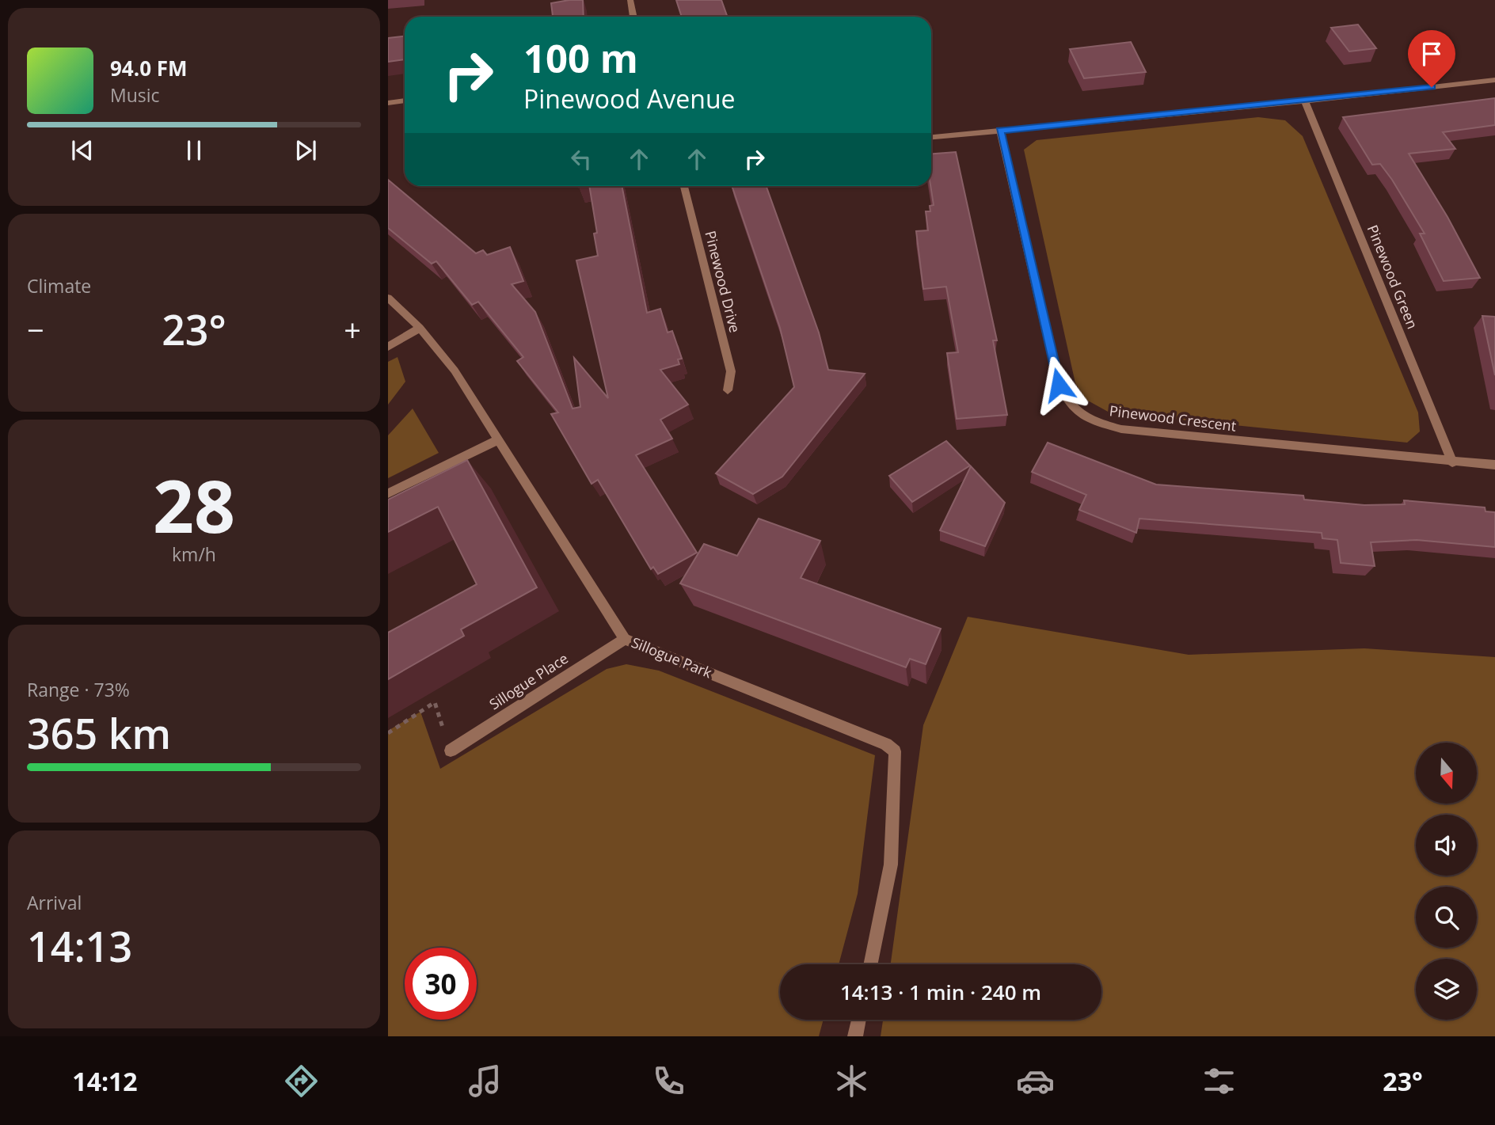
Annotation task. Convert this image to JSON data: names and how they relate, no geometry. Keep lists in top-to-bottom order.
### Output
{
  "streets": {
    "street": [
      "Pinewood Green",
      "Pinewood Drive",
      "Pinewood Crescent",
      "Sillogue Park",
      "Sillogue Place"
    ]
  },
  "crossings": [
    ["Pinewood Green", "Pinewood Crescent"],
    ["Sillogue Park", "Sillogue Place"]
  ],
  "north": "bottom",
  "page": {
    "turn": ["100 m", "Pinewood Avenue"],
    "song": ["94.0 FM", "Music"],
    "tile": [
      "Climate",
      ["28", "km/h"],
      ["Range · 73%", "365 km"],
      ["Arrival", "14:13"]
    ],
    "heat": ["−", "23°", "+"],
    "limit": "30",
    "trip": "14:13 · 1 min · 240 m",
    "tabs": ["14:12", "23°"]
  }
}
